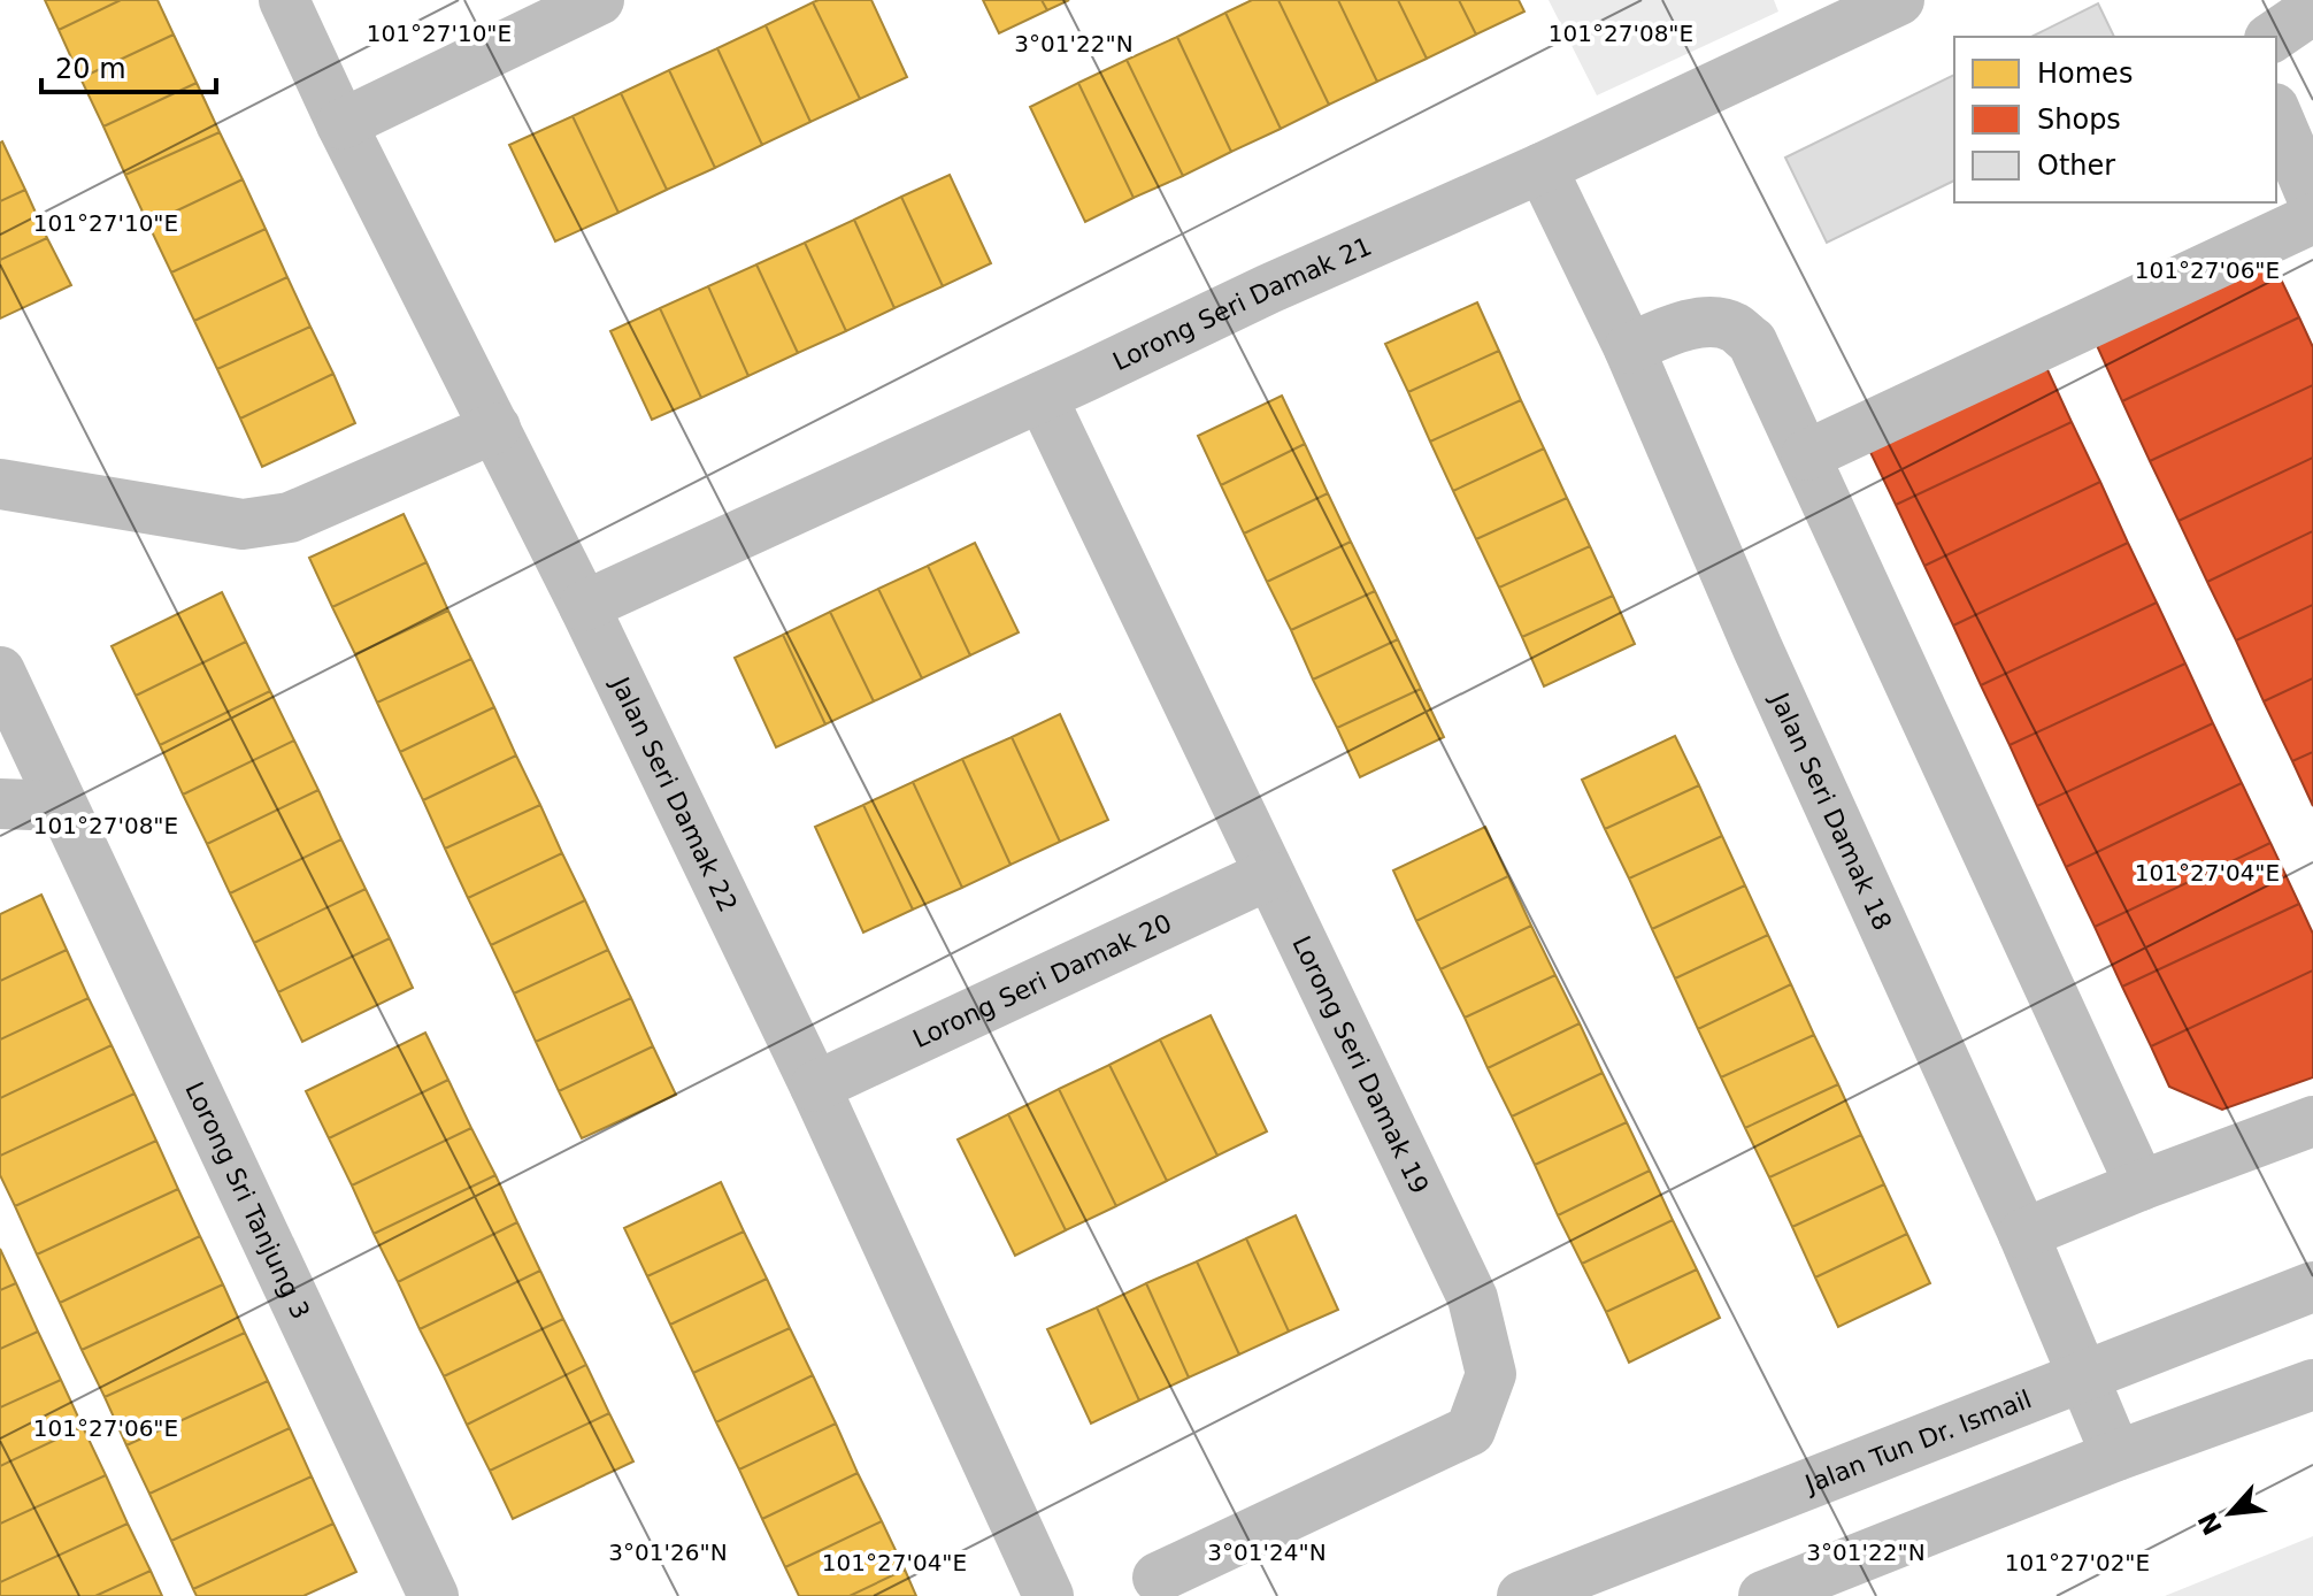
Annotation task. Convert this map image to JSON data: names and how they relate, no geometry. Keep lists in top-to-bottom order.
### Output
{
  "streets": {
    "street": [
      "Lorong Seri Damak 21",
      "Jalan Seri Damak 22",
      "Jalan Seri Damak 18",
      "Lorong Seri Damak 20",
      "Lorong Seri Damak 19",
      "Lorong Sri Tanjung 3",
      "Jalan Tun Dr. Ismail"
    ]
  },
  "crossings": [
    ["Lorong Seri Damak 21", "Jalan Seri Damak 22"],
    ["Lorong Seri Damak 21", "Jalan Seri Damak 18"],
    ["Lorong Seri Damak 21", "Lorong Seri Damak 19"],
    ["Jalan Seri Damak 22", "Lorong Seri Damak 20"],
    ["Jalan Seri Damak 18", "Jalan Tun Dr. Ismail"],
    ["Lorong Seri Damak 20", "Lorong Seri Damak 19"]
  ],
  "legend": ["Homes", "Shops", "Other"],
  "scale_bar": "20 m",
  "north": "bottom left",
  "coordinates": [
    "101°27'10\"E",
    "101°27'08\"E",
    "3°01'22\"N",
    "101°27'06\"E",
    "101°27'04\"E",
    "3°01'26\"N",
    "3°01'24\"N",
    "101°27'02\"E"
  ]
}
